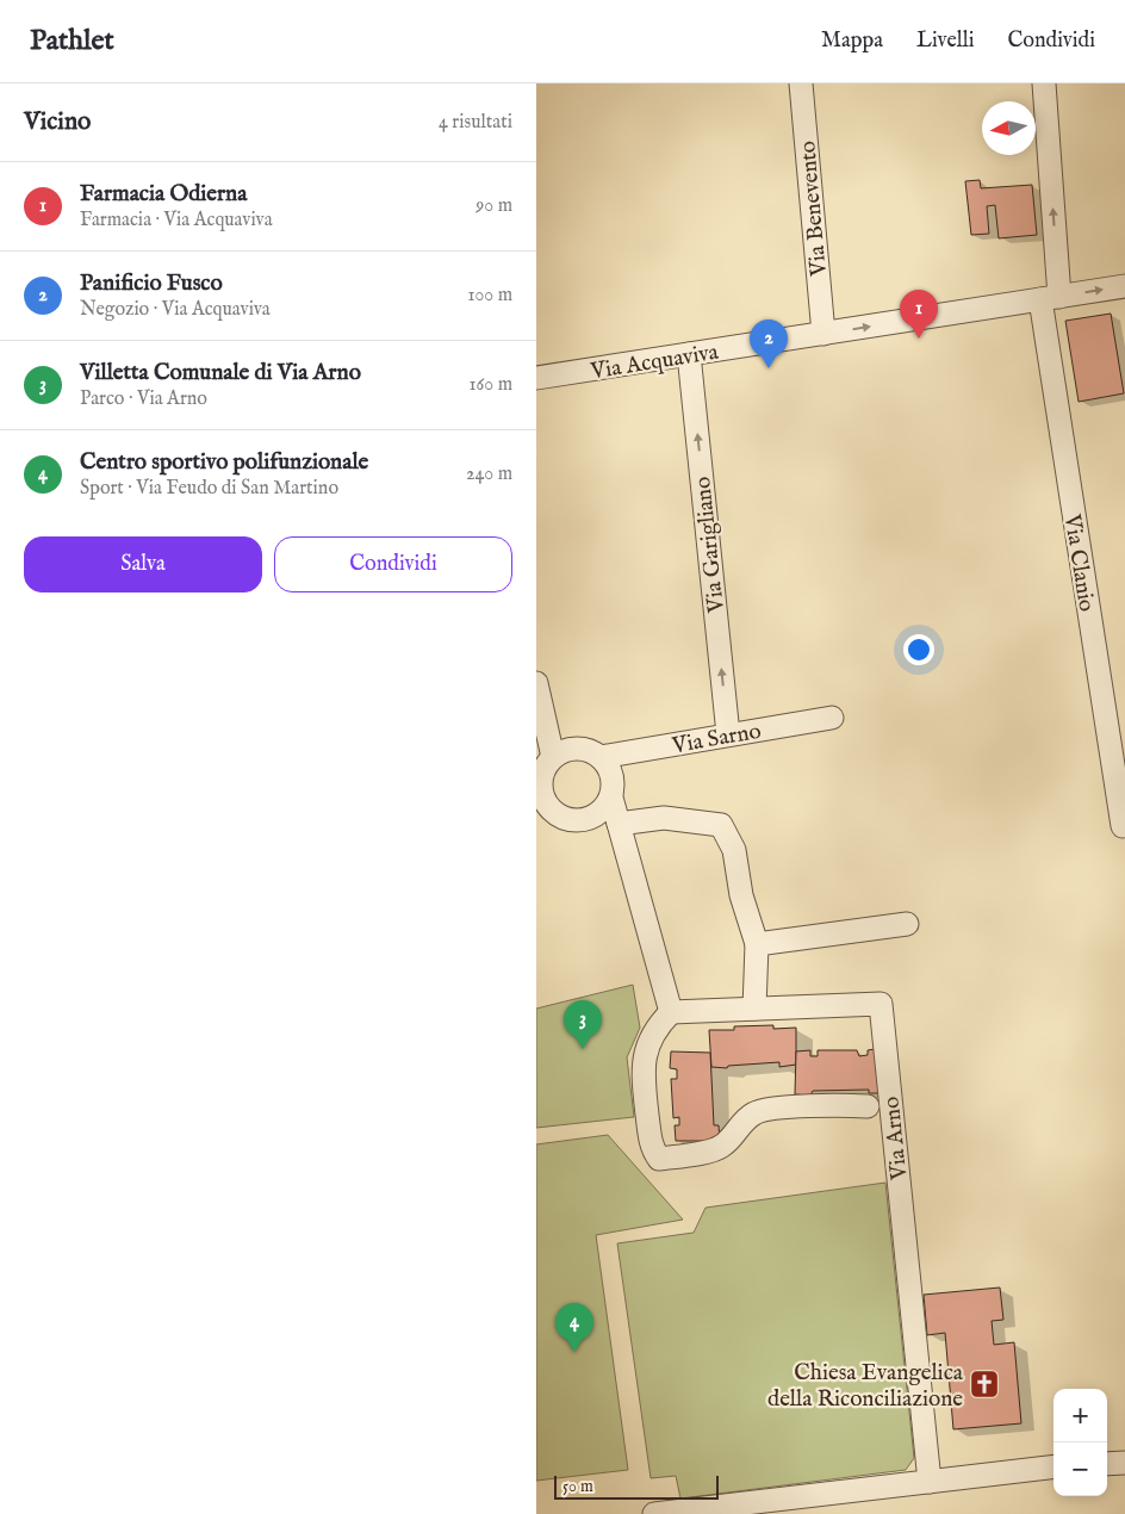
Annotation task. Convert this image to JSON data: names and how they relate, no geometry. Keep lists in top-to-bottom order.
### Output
{
  "streets": {
    "street": [
      "Via Benevento",
      "Via Acquaviva",
      "Via Garigliano",
      "Via Clanio",
      "Via Sarno",
      "Via Arno"
    ]
  },
  "crossings": [
    ["Via Benevento", "Via Acquaviva"],
    ["Via Acquaviva", "Via Garigliano"],
    ["Via Acquaviva", "Via Clanio"],
    ["Via Garigliano", "Via Sarno"]
  ],
  "one_way": ["Via Acquaviva", "Via Garigliano"],
  "places": {
    "church": ["Chiesa Evangelica della Riconciliazione"]
  },
  "scale_bar": "50 m",
  "north": "left",
  "page": {
    "header": "Pathlet",
    "nav": ["Mappa", "Livelli", "Condividi"],
    "heading": ["Vicino", "4 risultati"],
    "list": [
      {
        "mark": "1",
        "name": "Farmacia Odierna",
        "note": "Farmacia · Via Acquaviva",
        "value": "90 m"
      },
      {
        "mark": "2",
        "name": "Panificio Fusco",
        "note": "Negozio · Via Acquaviva",
        "value": "100 m"
      },
      {
        "mark": "3",
        "name": "Villetta Comunale di Via Arno",
        "note": "Parco · Via Arno",
        "value": "160 m"
      },
      {
        "mark": "4",
        "name": "Centro sportivo polifunzionale",
        "note": "Sport · Via Feudo di San Martino",
        "value": "240 m"
      }
    ],
    "pins": [
      "1",
      "2",
      "3",
      "4"
    ],
    "buttons": ["Salva", "Condividi"],
    "map_buttons": ["+", "−"],
    "scale": "50 m"
  }
}
